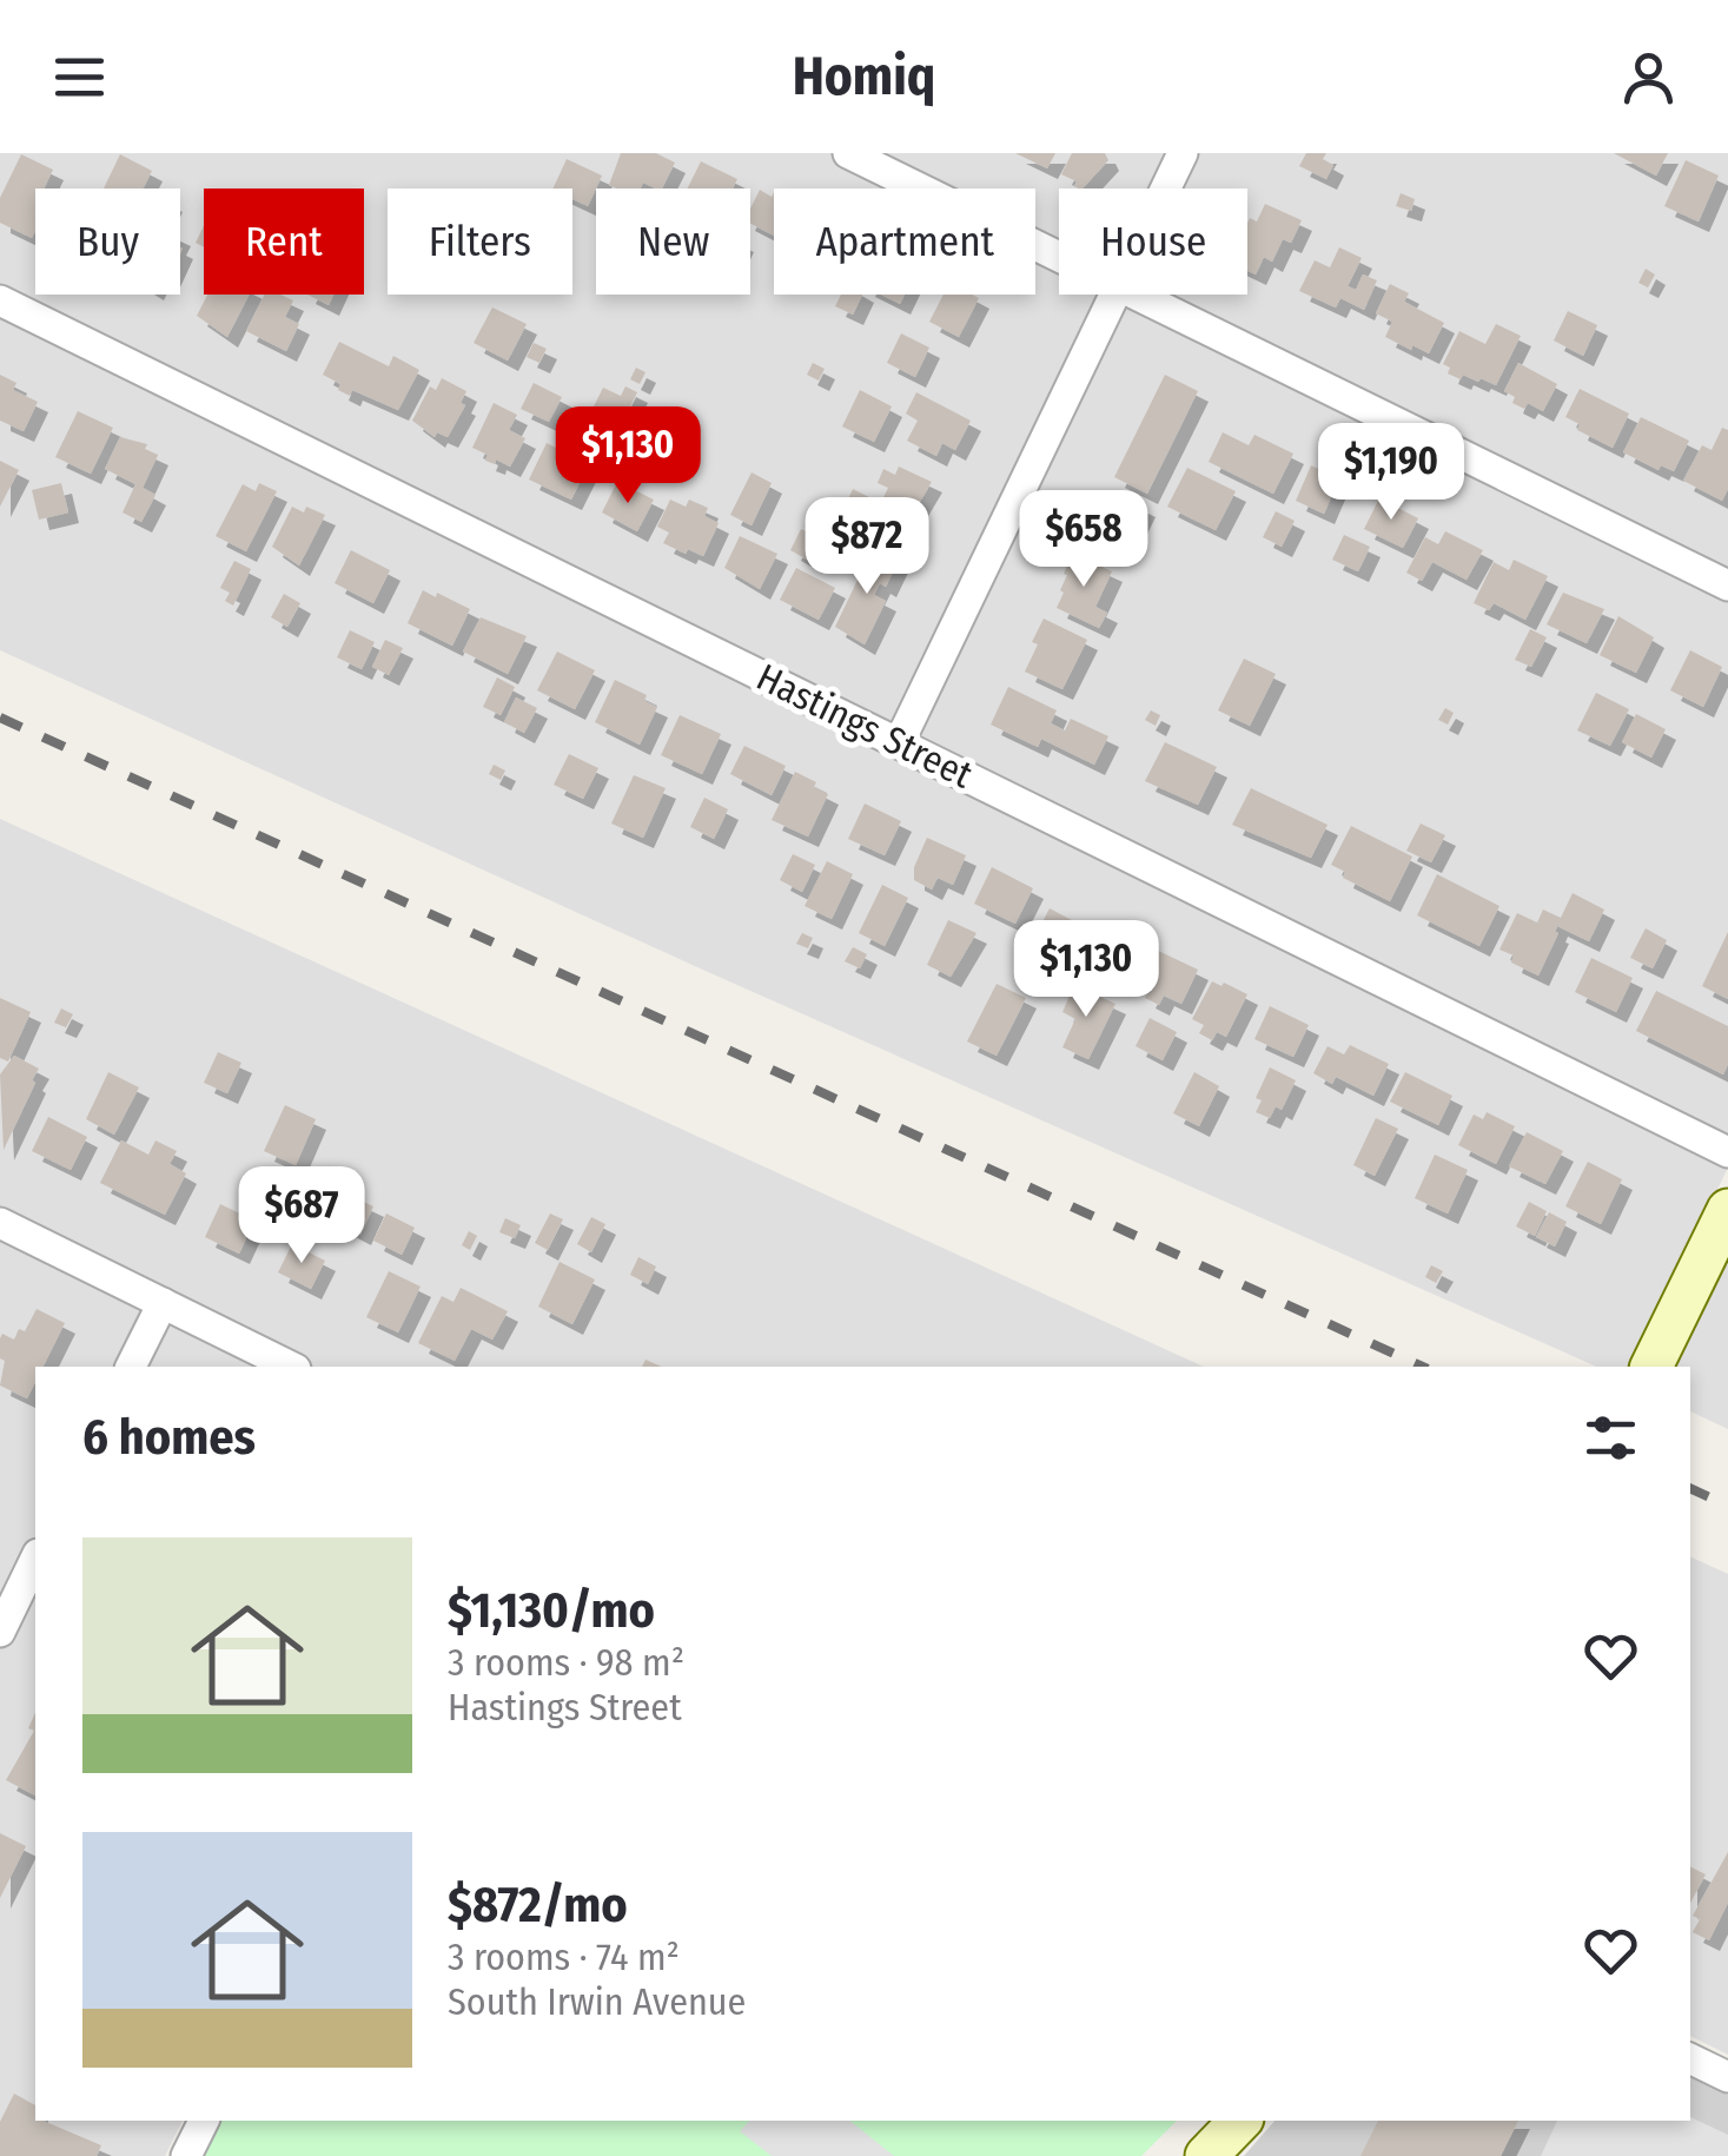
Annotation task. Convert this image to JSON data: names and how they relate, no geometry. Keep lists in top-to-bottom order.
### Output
{
  "streets": {
    "street": ["Hastings Street"]
  },
  "page": {
    "header": "Homiq",
    "chip": [
      "Buy",
      "Rent",
      "Filters",
      "New",
      "Apartment",
      "House"
    ],
    "price": [
      "$1,130",
      "$1,190",
      "$658",
      "$872",
      "$1,130",
      "$687"
    ],
    "heading": "6 homes",
    "list": [
      {
        "name": "$1,130/mo",
        "note": "3 rooms · 98 m² · Hastings Street"
      },
      {
        "name": "$872/mo",
        "note": "3 rooms · 74 m² · South Irwin Avenue"
      }
    ]
  }
}
